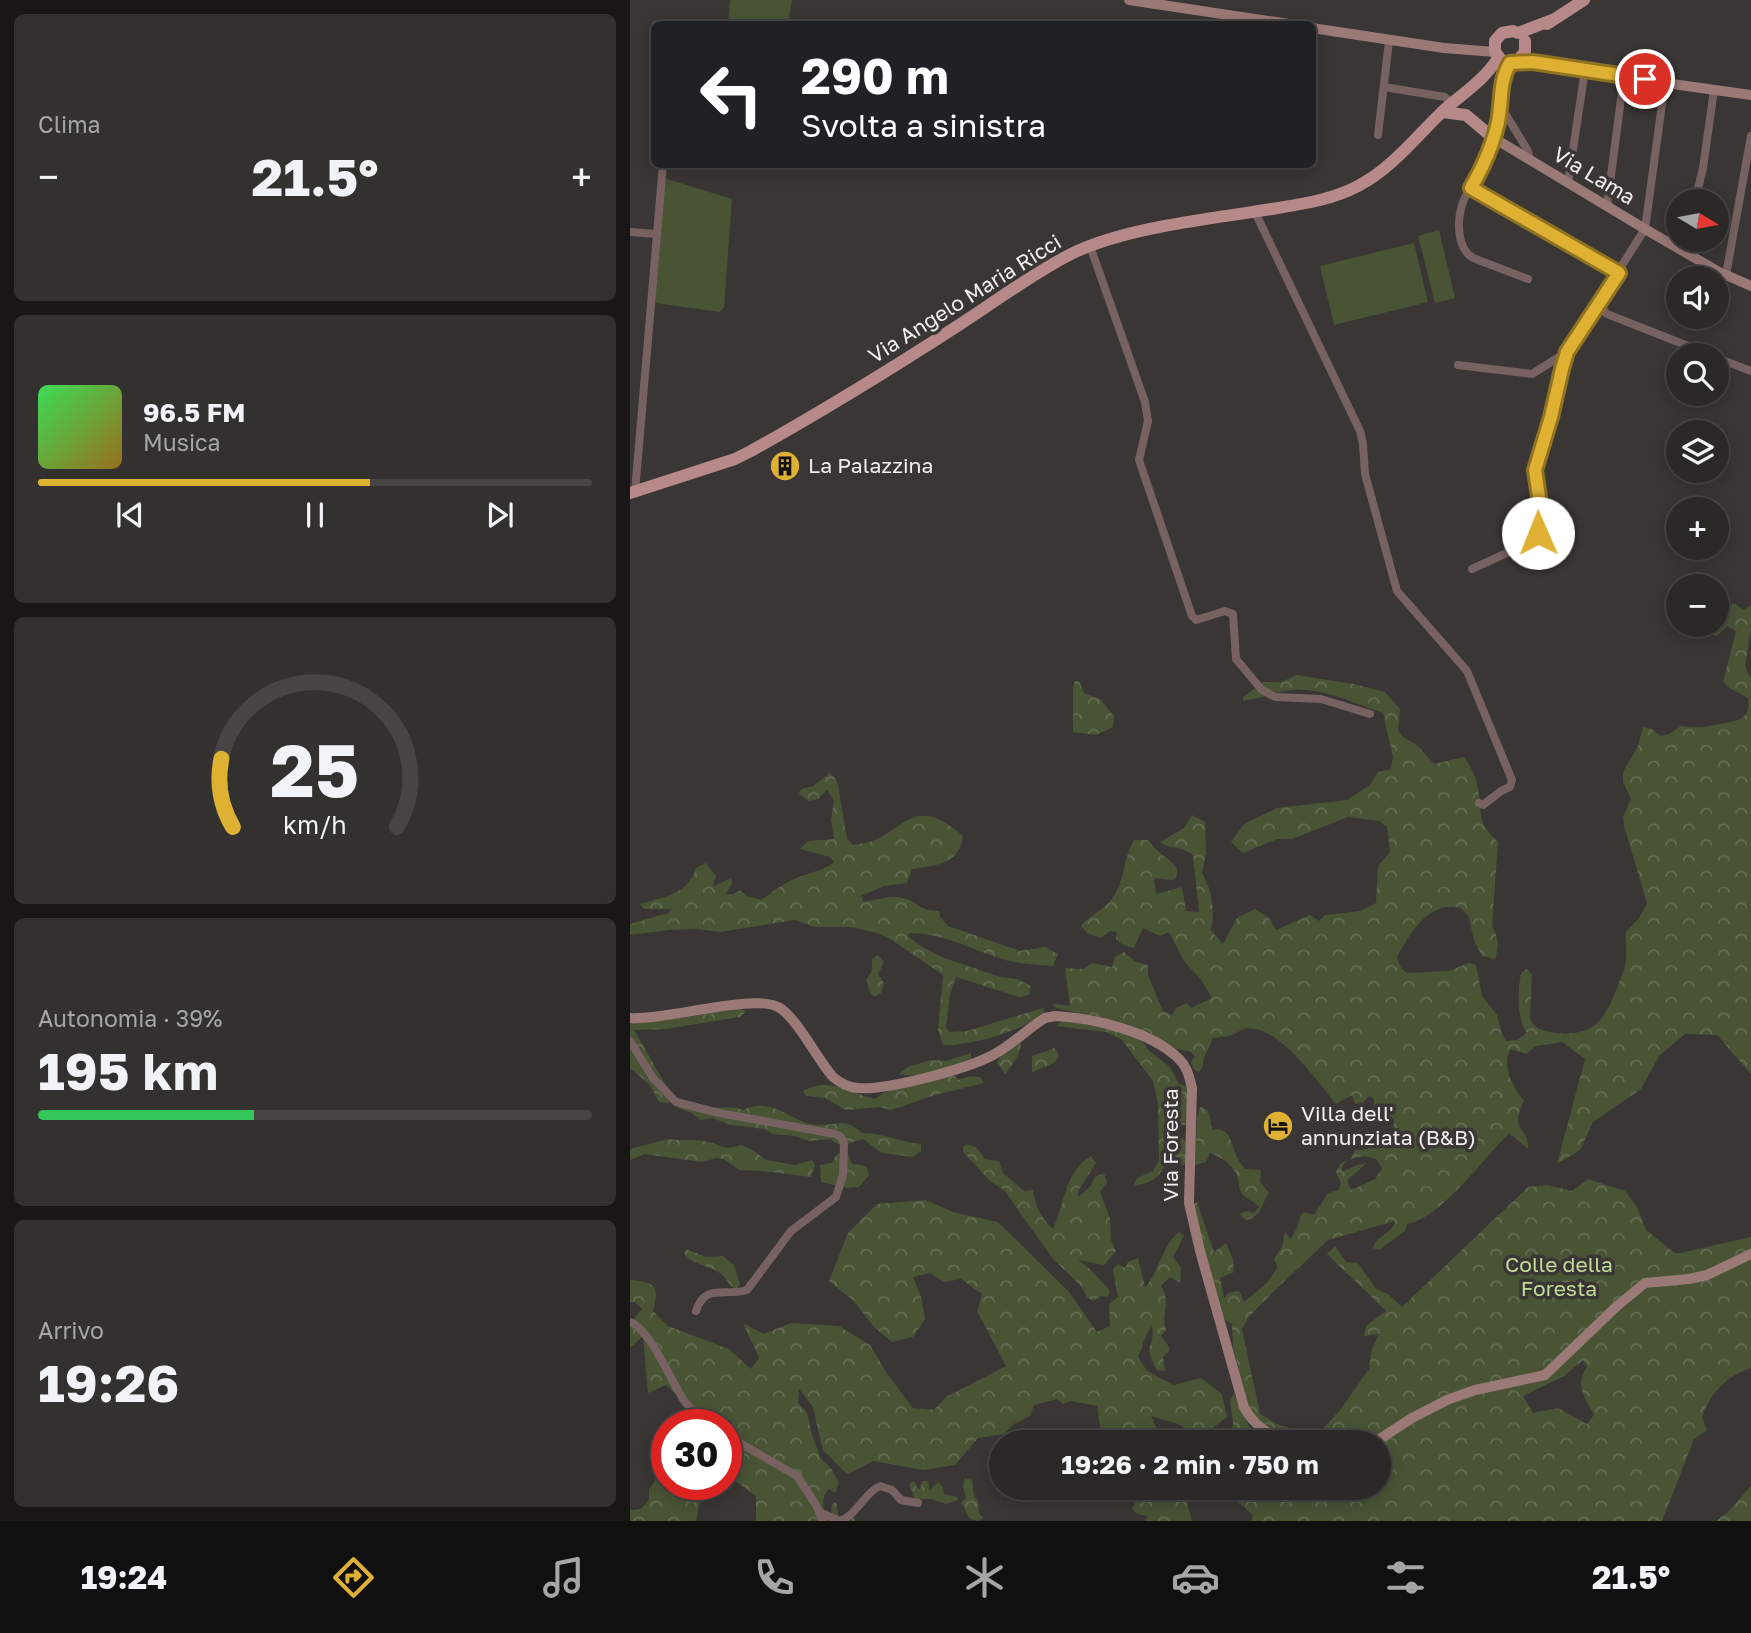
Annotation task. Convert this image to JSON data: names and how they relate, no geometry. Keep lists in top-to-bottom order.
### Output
{
  "streets": {
    "main road": ["Via Lama", "Via Angelo Maria Ricci", "Via Foresta"]
  },
  "crossings": [
    ["Via Lama", "Via Angelo Maria Ricci"]
  ],
  "parks": ["Colle della Foresta"],
  "places": {
    "building": ["La Palazzina"],
    "hotel": ["Villa dell' annunziata (B&B)"]
  },
  "north": "right",
  "page": {
    "tile": [
      "Clima",
      ["Autonomia · 39%", "195 km"],
      ["Arrivo", "19:26"]
    ],
    "turn": ["290 m", "Svolta a sinistra"],
    "heat": ["−", "21.5°", "+"],
    "map_buttons": ["+", "−"],
    "song": ["96.5 FM", "Musica"],
    "limit": "30",
    "trip": "19:26 · 2 min · 750 m",
    "tabs": ["19:24", "21.5°"],
    "gauge": ["25", "km/h"]
  }
}
